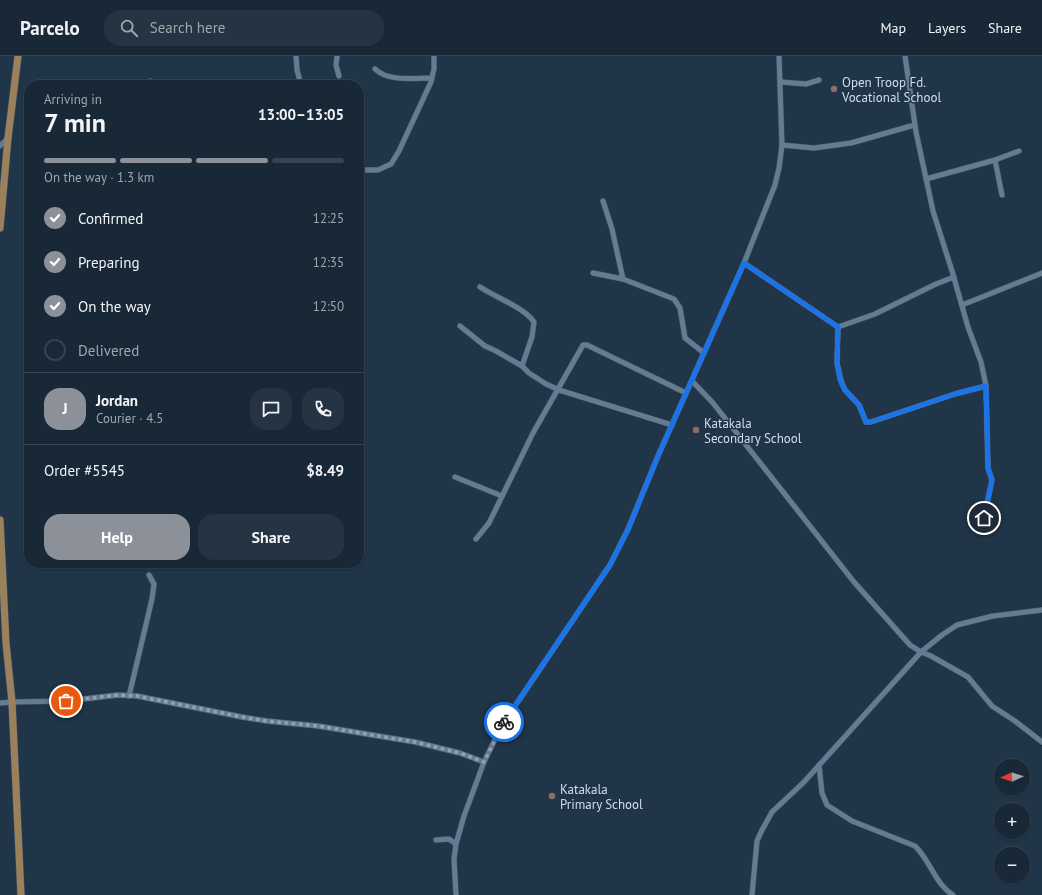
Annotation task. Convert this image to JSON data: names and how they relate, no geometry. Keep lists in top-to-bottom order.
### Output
{
  "places": ["Open Troop Fd. Vocational School", "Katakala Secondary School", "Katakala Primary School"],
  "north": "left",
  "page": {
    "header": "Parcelo",
    "search": "Search here",
    "nav": ["Map", "Layers", "Share"],
    "heading": ["7 min", "Arriving in", "13:00–13:05"],
    "panel": [
      "Jordan",
      "Courier · 4.5",
      "Order #5545",
      "$8.49"
    ],
    "bar": "On the way · 1.3 km",
    "list": [
      ["Confirmed", "12:25"],
      ["Preparing", "12:35"],
      ["On the way", "12:50"],
      "Delivered"
    ],
    "round": "J",
    "buttons": ["Help", "Share"],
    "map_buttons": ["+", "−"]
  }
}
